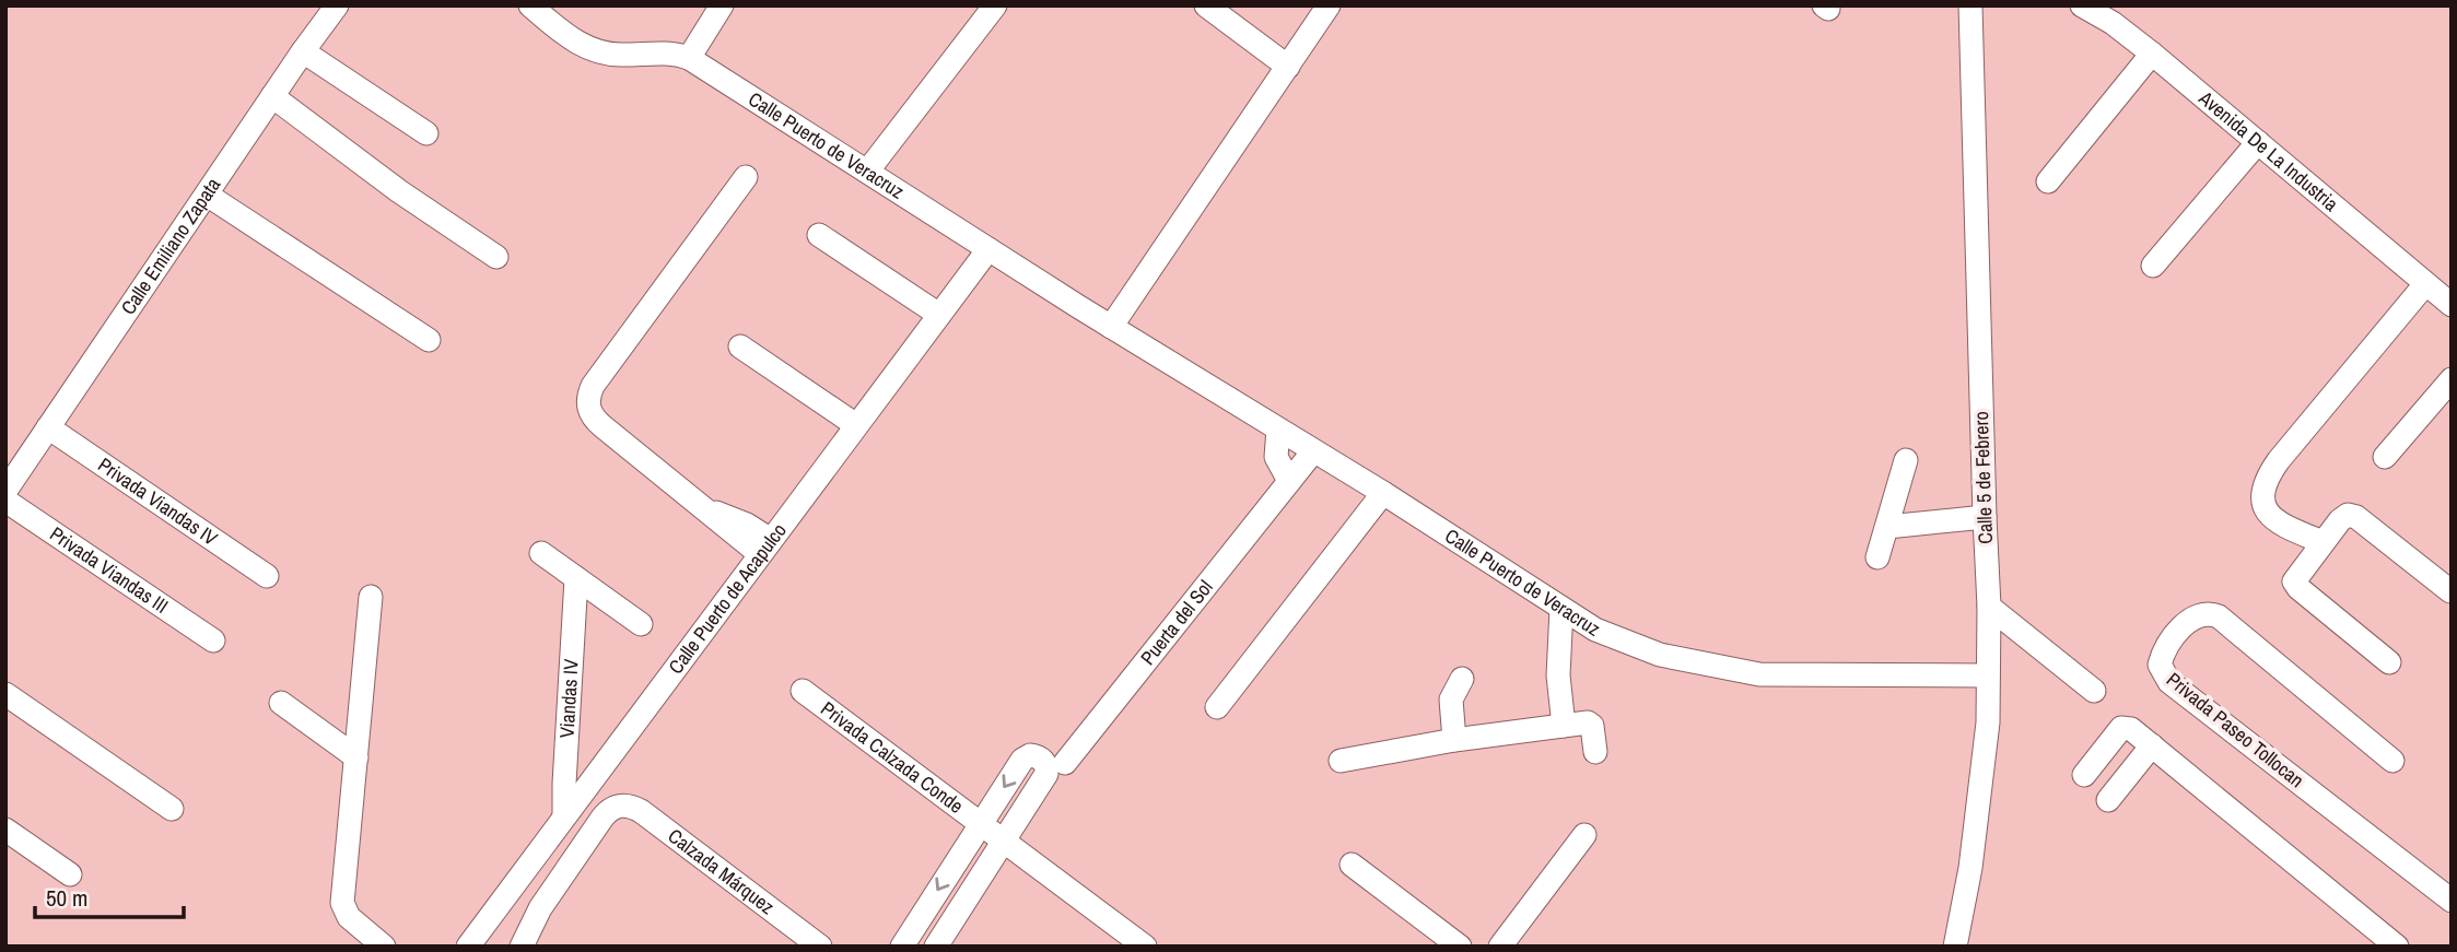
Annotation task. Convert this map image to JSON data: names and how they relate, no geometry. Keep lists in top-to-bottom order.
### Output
{
  "streets": {
    "street": [
      "Calle Puerto de Veracruz",
      "Avenida De La Industria",
      "Calle Emiliano Zapata",
      "Calle 5 de Febrero",
      "Privada Viandas IV",
      "Privada Viandas III",
      "Calle Puerto de Acapulco",
      "Puerta del Sol",
      "Viandas IV",
      "Privada Paseo Tollocan",
      "Privada Calzada Conde",
      "Calzada Márquez"
    ]
  },
  "crossings": [
    ["Calle Puerto de Veracruz", "Calle 5 de Febrero"],
    ["Calle Puerto de Veracruz", "Calle Puerto de Acapulco"],
    ["Calle Puerto de Veracruz", "Puerta del Sol"],
    ["Calle Emiliano Zapata", "Privada Viandas IV"],
    ["Calle Puerto de Acapulco", "Viandas IV"]
  ],
  "scale_bar": "50 m"
}
